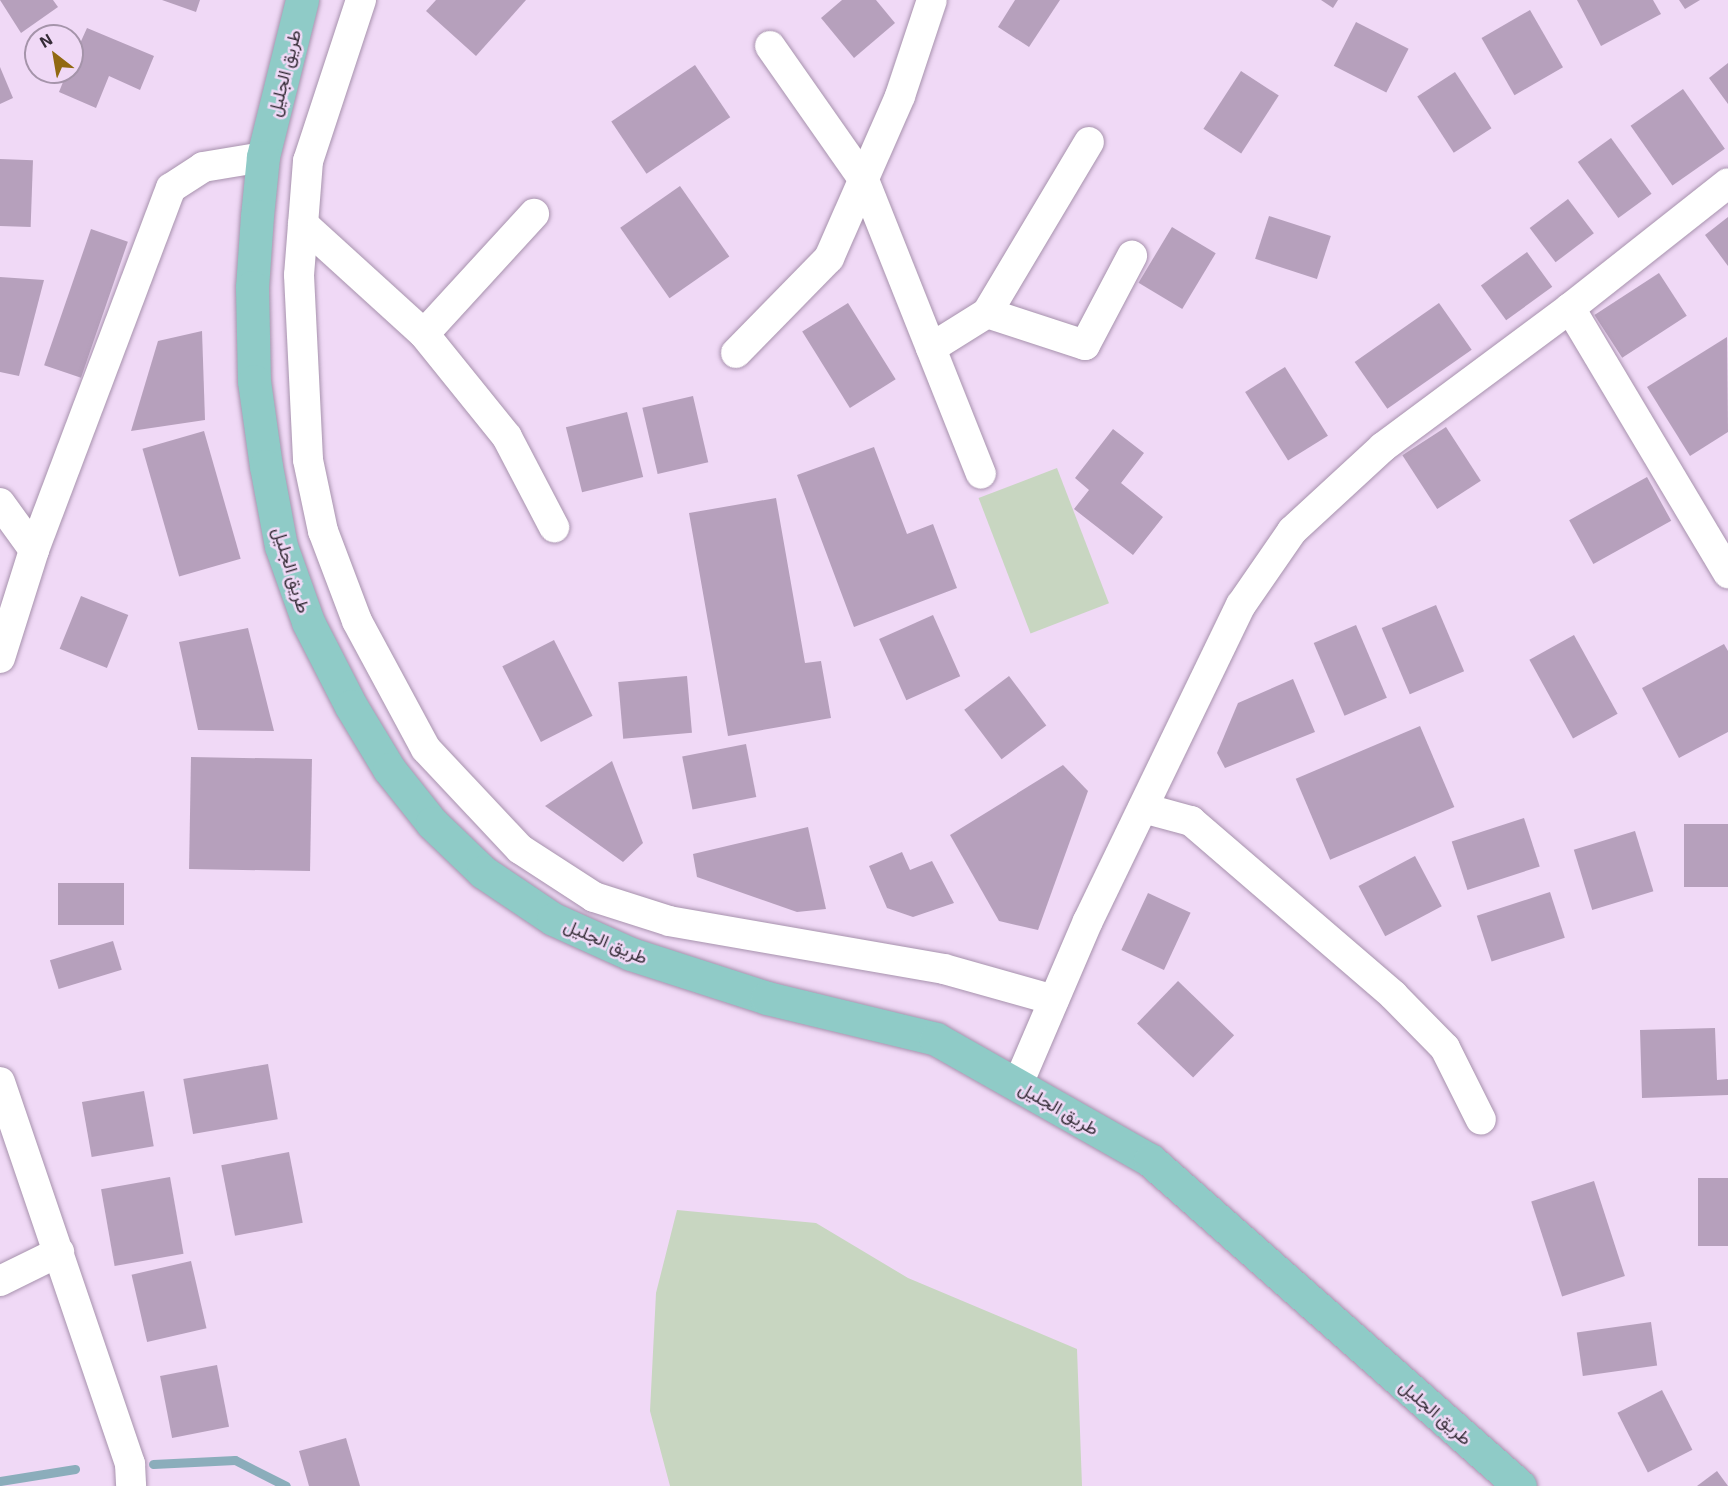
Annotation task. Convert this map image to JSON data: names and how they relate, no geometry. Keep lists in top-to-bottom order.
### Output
{
  "streets": {
    "main road": ["طريق الجليل"]
  },
  "north": "top left"
}
